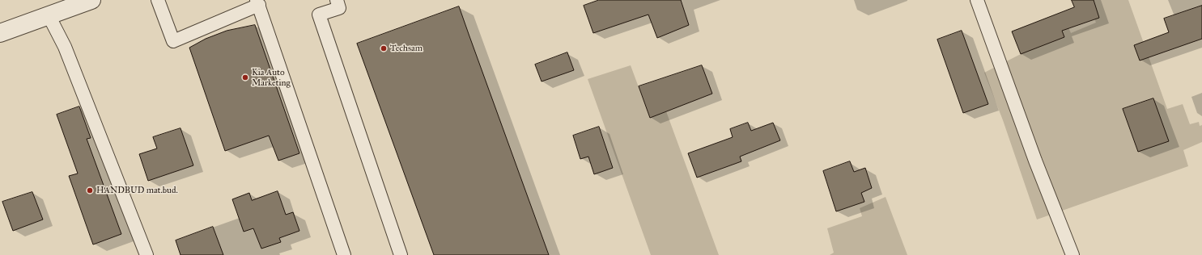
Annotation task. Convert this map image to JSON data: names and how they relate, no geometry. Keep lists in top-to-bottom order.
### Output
{
  "places": ["Techsam", "Kia Auto Marketing", "HANDBUD mat.bud."]
}
